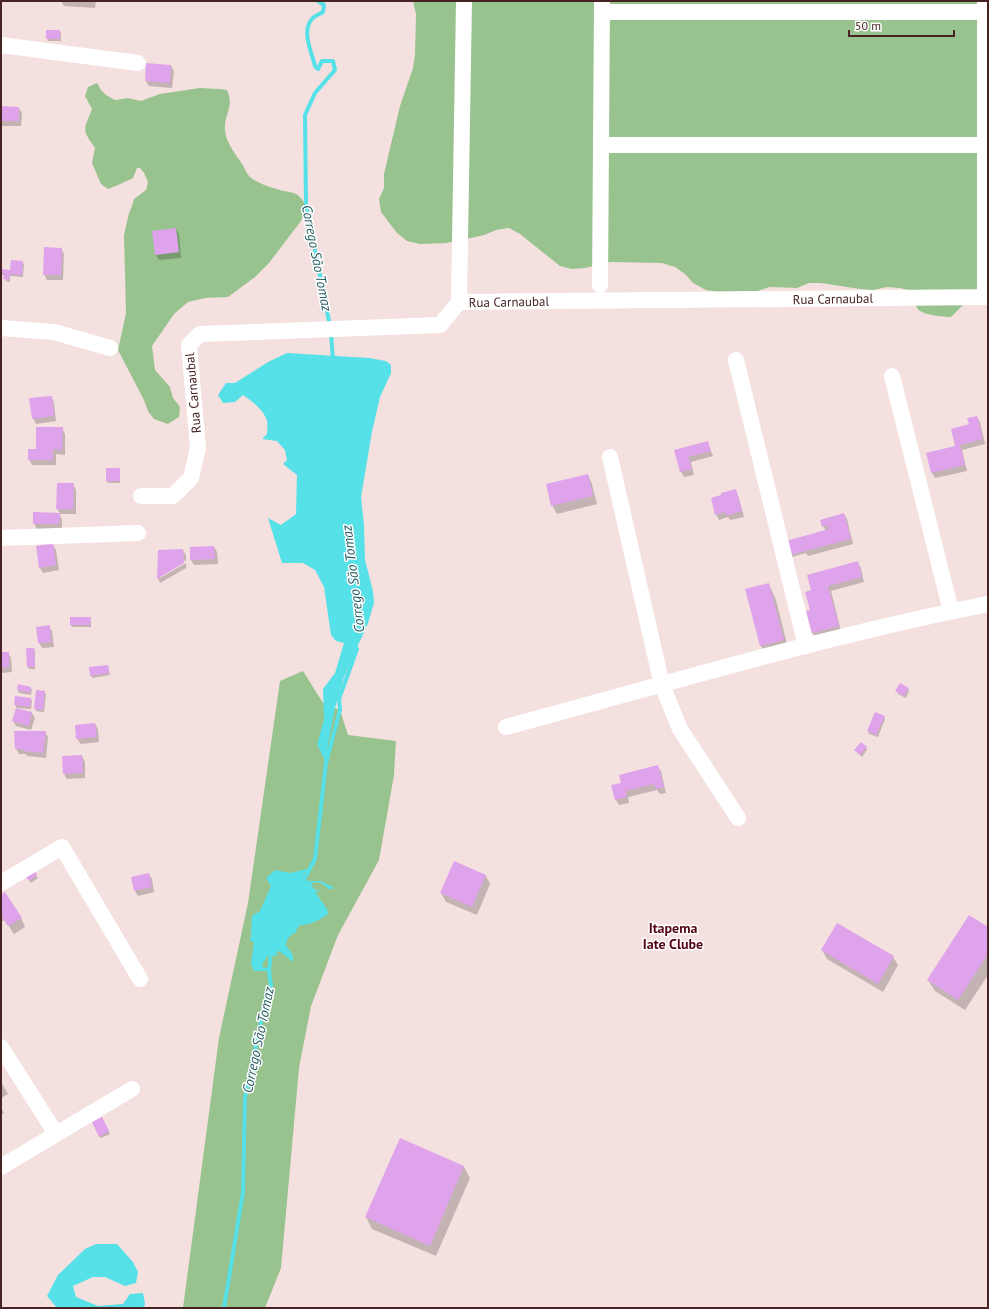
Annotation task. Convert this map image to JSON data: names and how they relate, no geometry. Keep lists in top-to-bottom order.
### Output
{
  "streets": {
    "street": ["Rua Carnaubal"]
  },
  "districts": ["Itapema Iate Clube"],
  "water": ["Corrego São Tomaz"],
  "scale_bar": "50 m"
}
